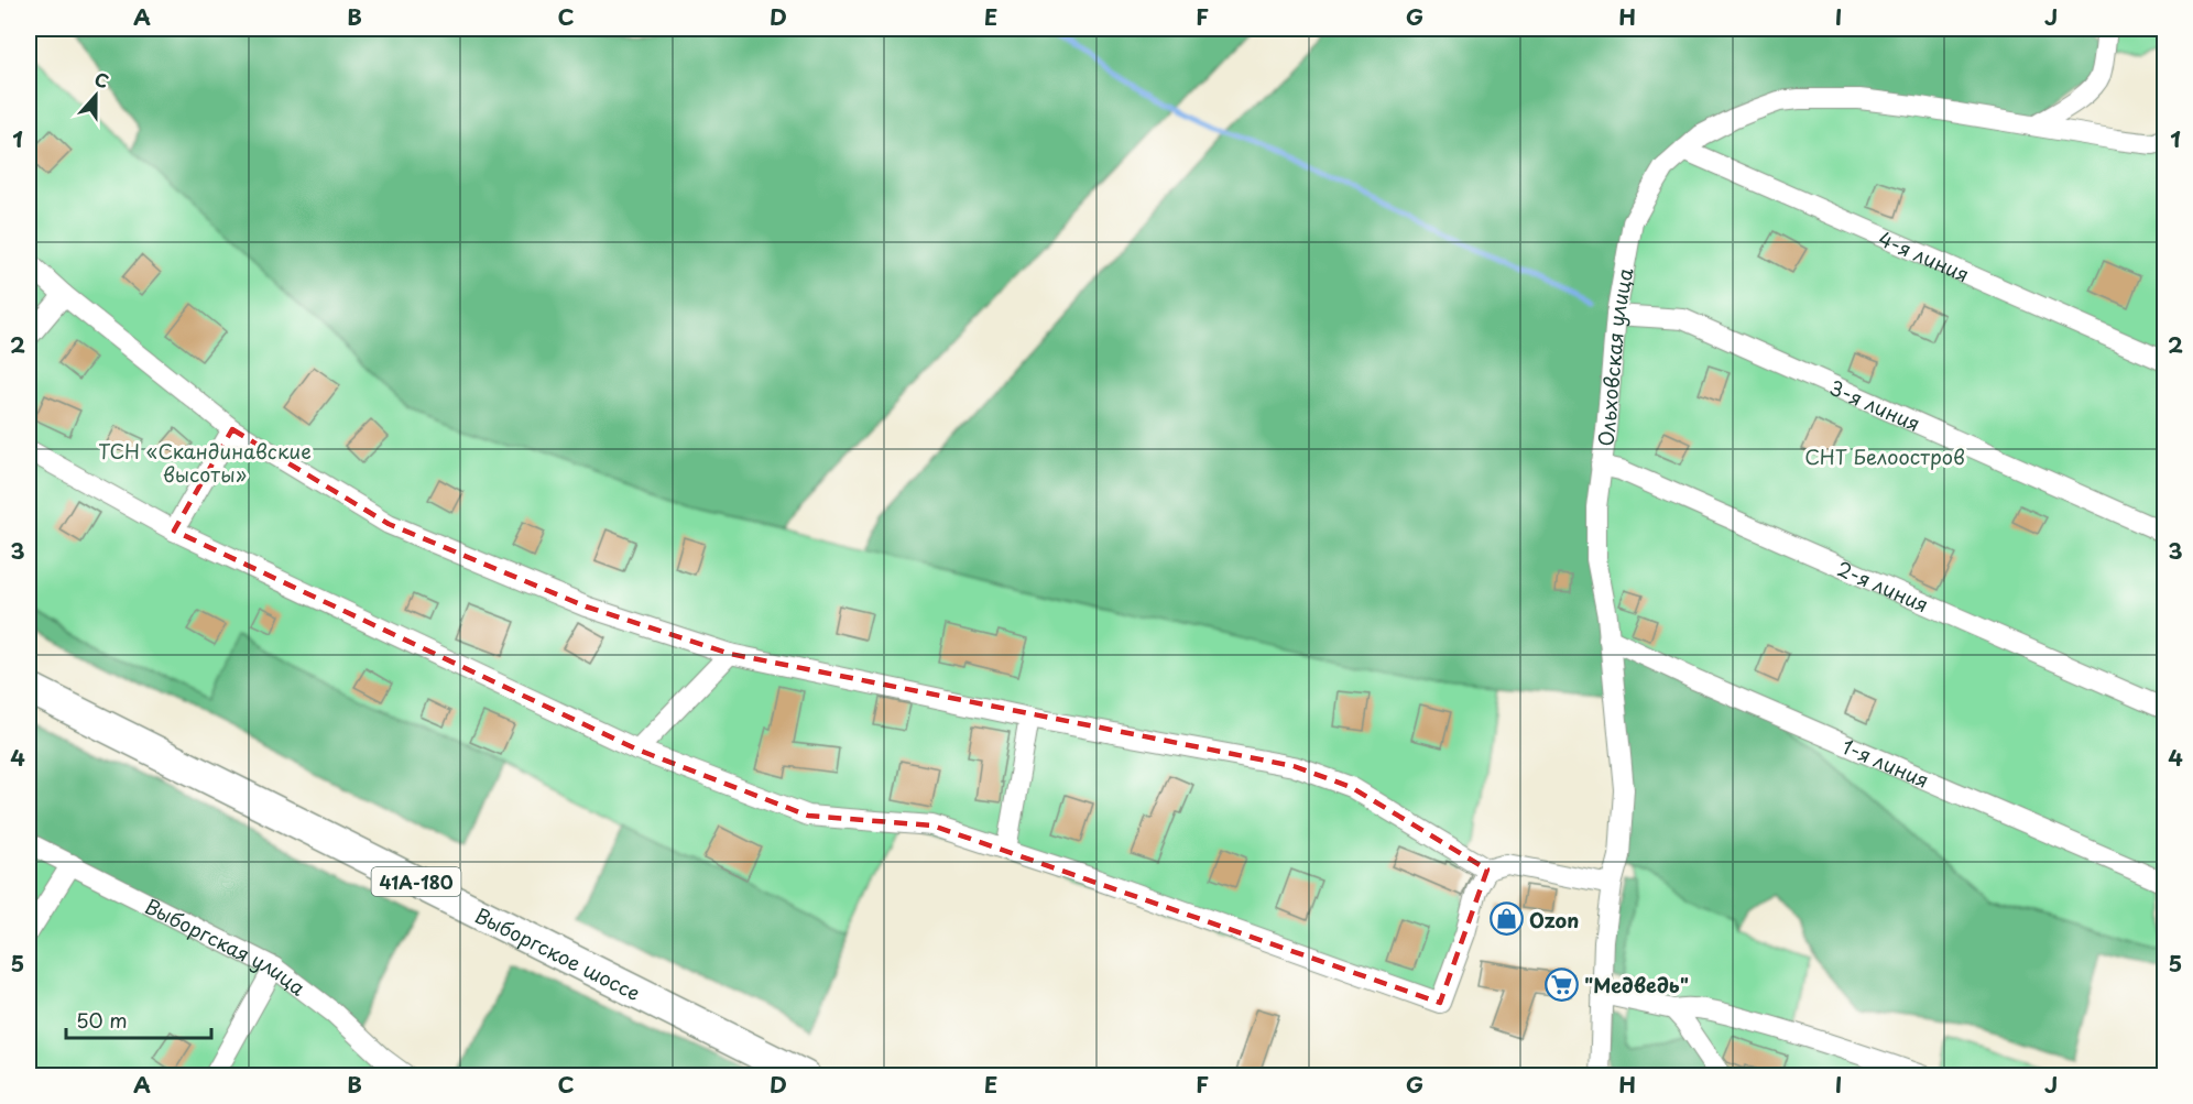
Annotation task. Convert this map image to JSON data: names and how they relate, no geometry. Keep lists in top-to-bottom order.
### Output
{
  "streets": {
    "main road": ["41А-180", "Выборгское шоссе"],
    "street": [
      "4-я линия",
      "Ольховская улица",
      "3-я линия",
      "2-я линия",
      "1-я линия",
      "Выборгская улица"
    ]
  },
  "crossings": [
    ["4-я линия", "Ольховская улица"],
    ["Ольховская улица", "3-я линия"],
    ["Ольховская улица", "2-я линия"],
    ["Ольховская улица", "1-я линия"]
  ],
  "parks": ["ТСН «Скандинавские высоты»", "СНТ Белоостров"],
  "places": {
    "shop": ["Ozon"],
    "supermarket": ["\"Медведь\""]
  },
  "scale_bar": "50 m",
  "north": "top",
  "grid": {
    "columns": [
      "A",
      "B",
      "C",
      "D",
      "E",
      "F",
      "G",
      "H",
      "I",
      "J"
    ],
    "rows": [
      "1",
      "2",
      "3",
      "4",
      "5"
    ]
  }
}
